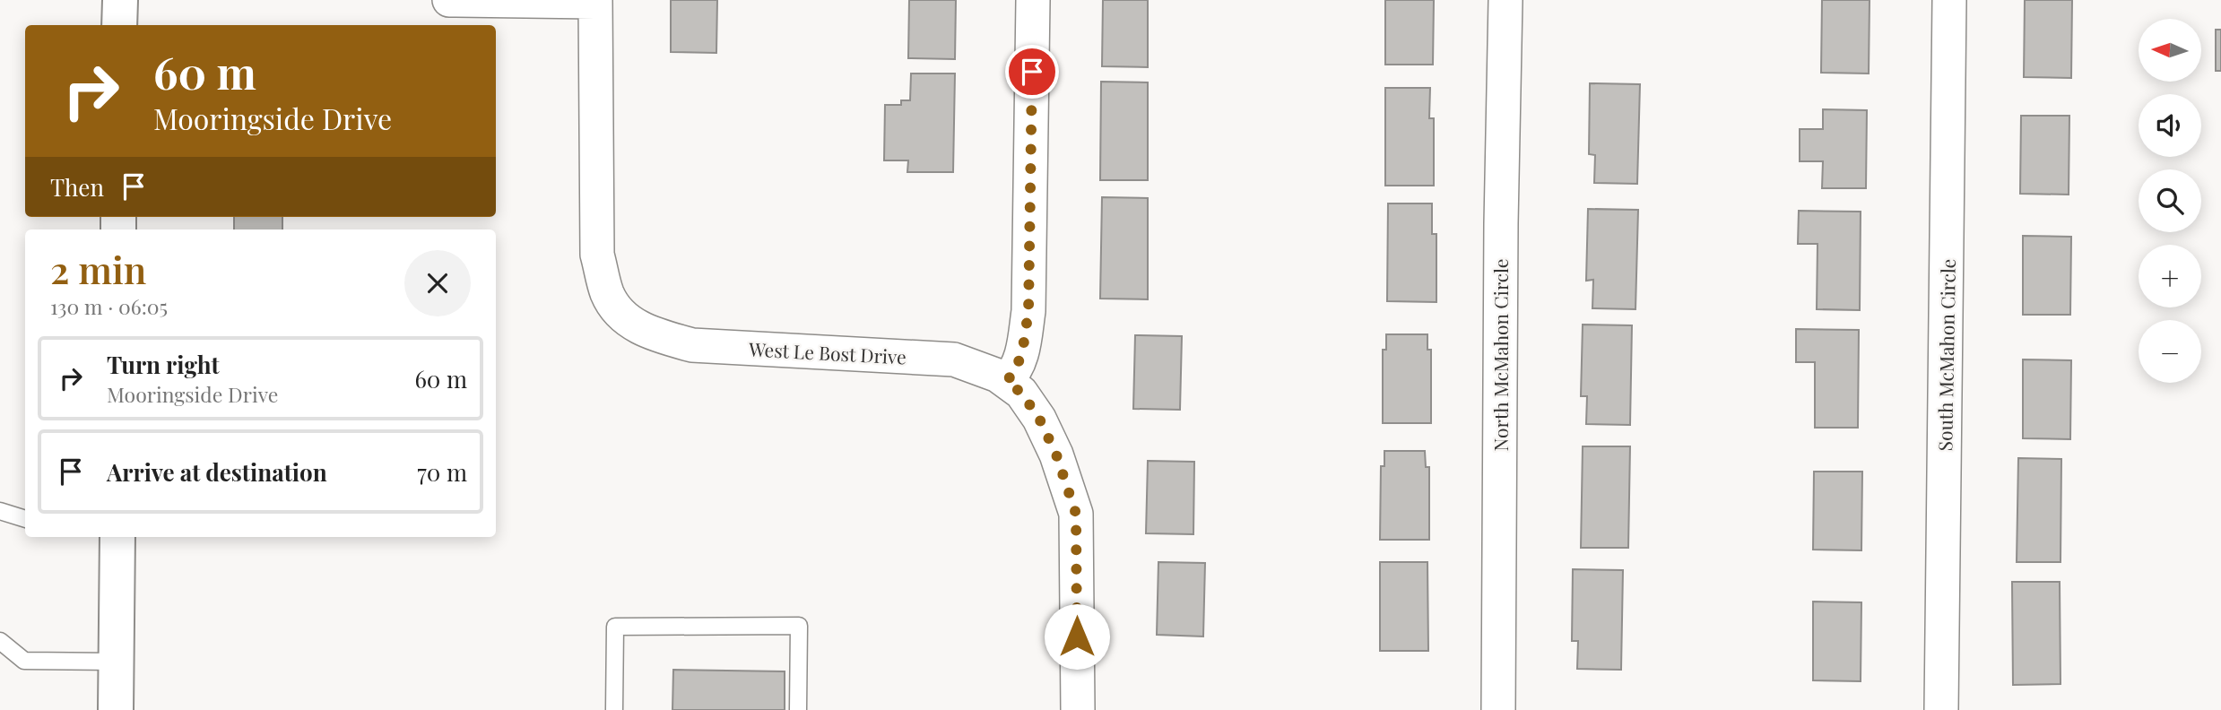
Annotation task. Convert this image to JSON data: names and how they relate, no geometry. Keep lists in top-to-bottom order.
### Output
{
  "streets": {
    "street": ["West Le Bost Drive", "North McMahon Circle", "South McMahon Circle"]
  },
  "north": "left",
  "page": {
    "map_buttons": ["+", "−"],
    "turn": ["60 m", "Mooringside Drive"],
    "then": "Then",
    "heading": ["2 min", "130 m · 06:05"],
    "list": [
      {
        "name": "Turn right",
        "note": "Mooringside Drive",
        "value": "60 m"
      },
      {
        "name": "Arrive at destination",
        "value": "70 m"
      }
    ]
  }
}
